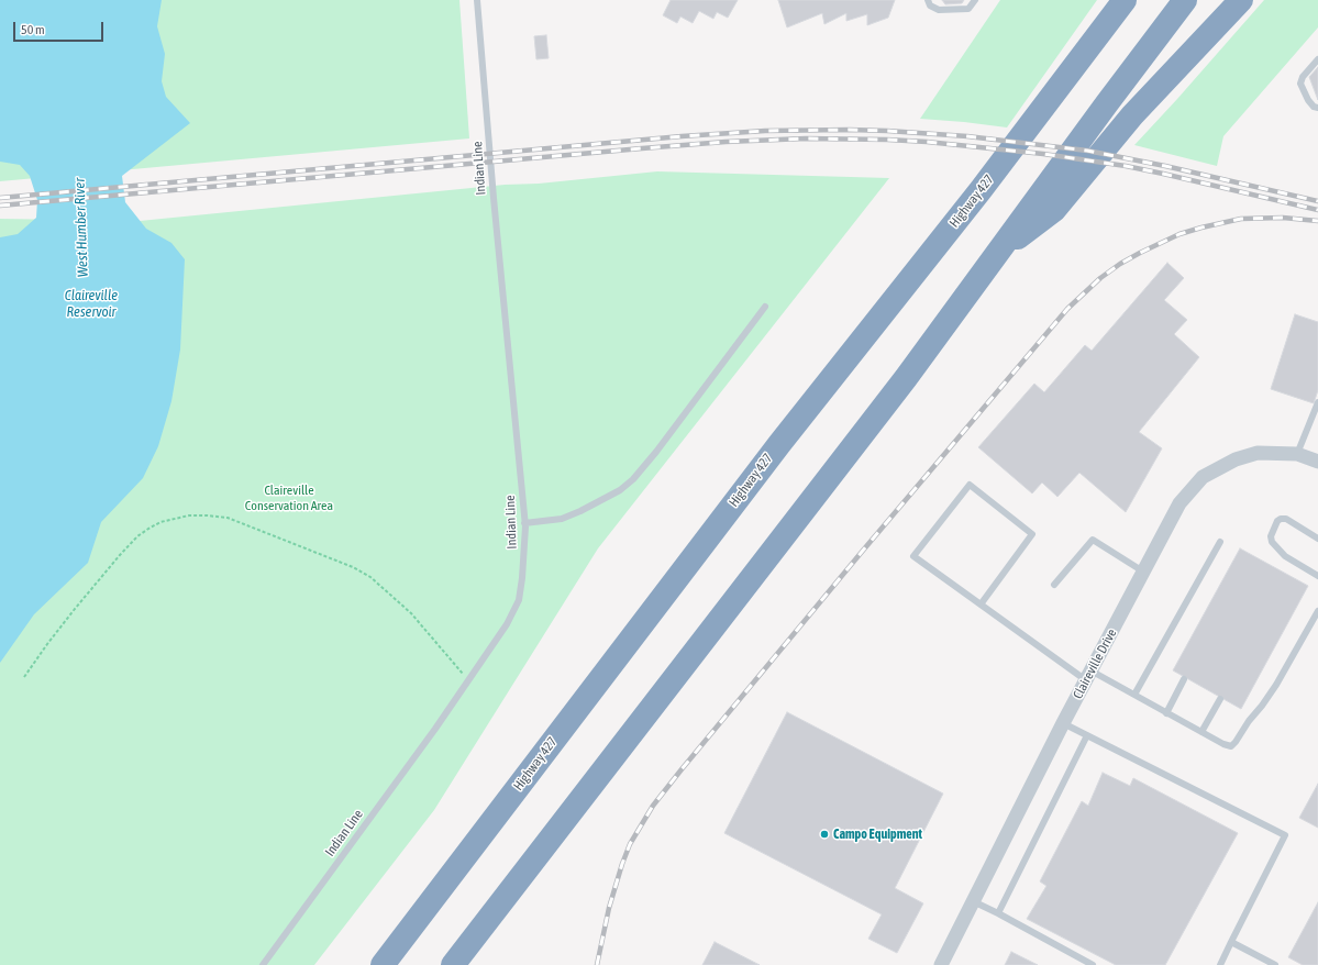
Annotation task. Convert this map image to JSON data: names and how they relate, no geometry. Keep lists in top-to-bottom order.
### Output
{
  "streets": {
    "highway": ["Highway 427"],
    "street": ["Claireville Drive"],
    "lane": ["Indian Line"]
  },
  "water": ["West Humber River", "Claireville Reservoir"],
  "parks": ["Claireville Conservation Area"],
  "places": ["Campo Equipment"],
  "scale_bar": "50 m"
}
